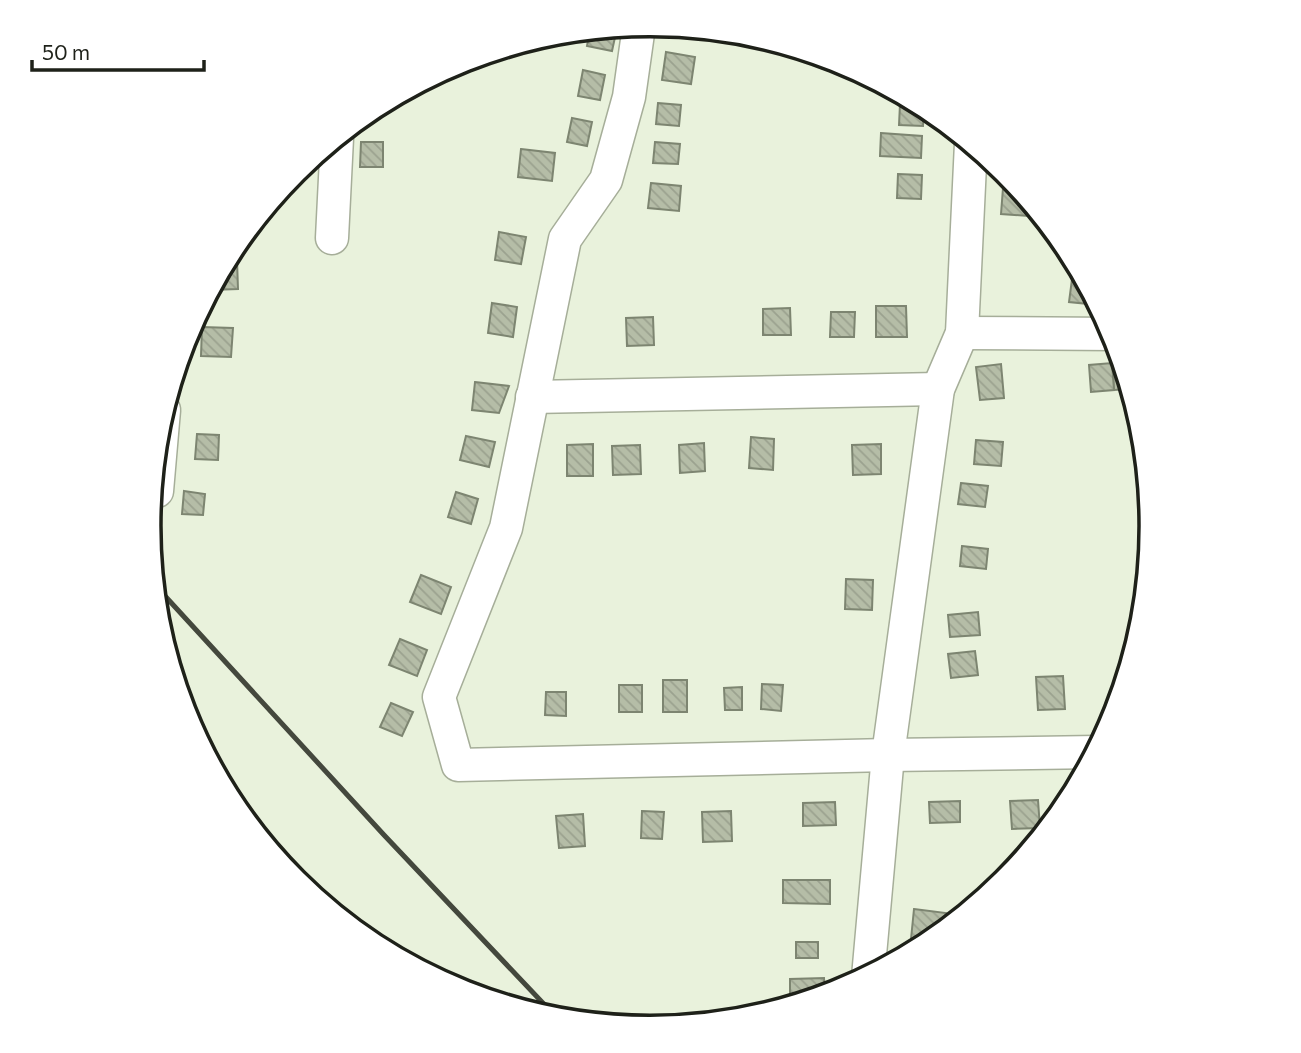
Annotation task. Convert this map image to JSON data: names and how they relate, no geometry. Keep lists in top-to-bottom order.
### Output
{
  "scale_bar": "50 m"
}
